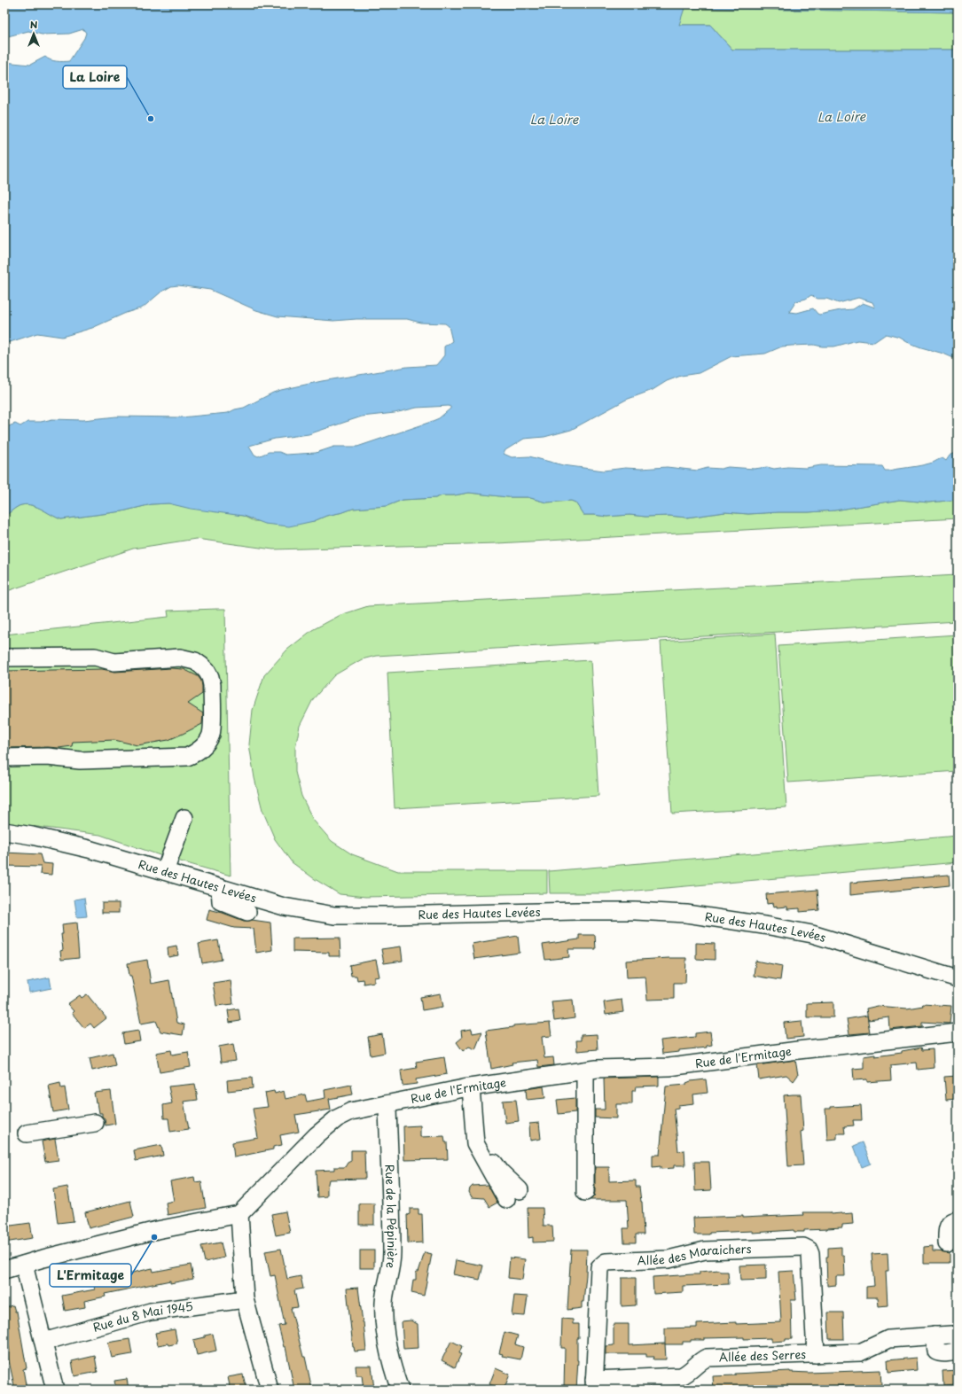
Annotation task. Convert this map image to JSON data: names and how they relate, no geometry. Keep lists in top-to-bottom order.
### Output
{
  "streets": {
    "street": [
      "Rue des Hautes Levées",
      "Rue de l'Ermitage",
      "Rue de la Pépinière",
      "Allée des Maraichers",
      "Rue du 8 Mai 1945",
      "Allée des Serres"
    ]
  },
  "crossings": [
    ["Rue de l'Ermitage", "Rue de la Pépinière"],
    ["Allée des Maraichers", "Allée des Serres"]
  ],
  "water": ["La Loire"],
  "places": ["La Loire", "L'Ermitage"],
  "north": "top"
}
